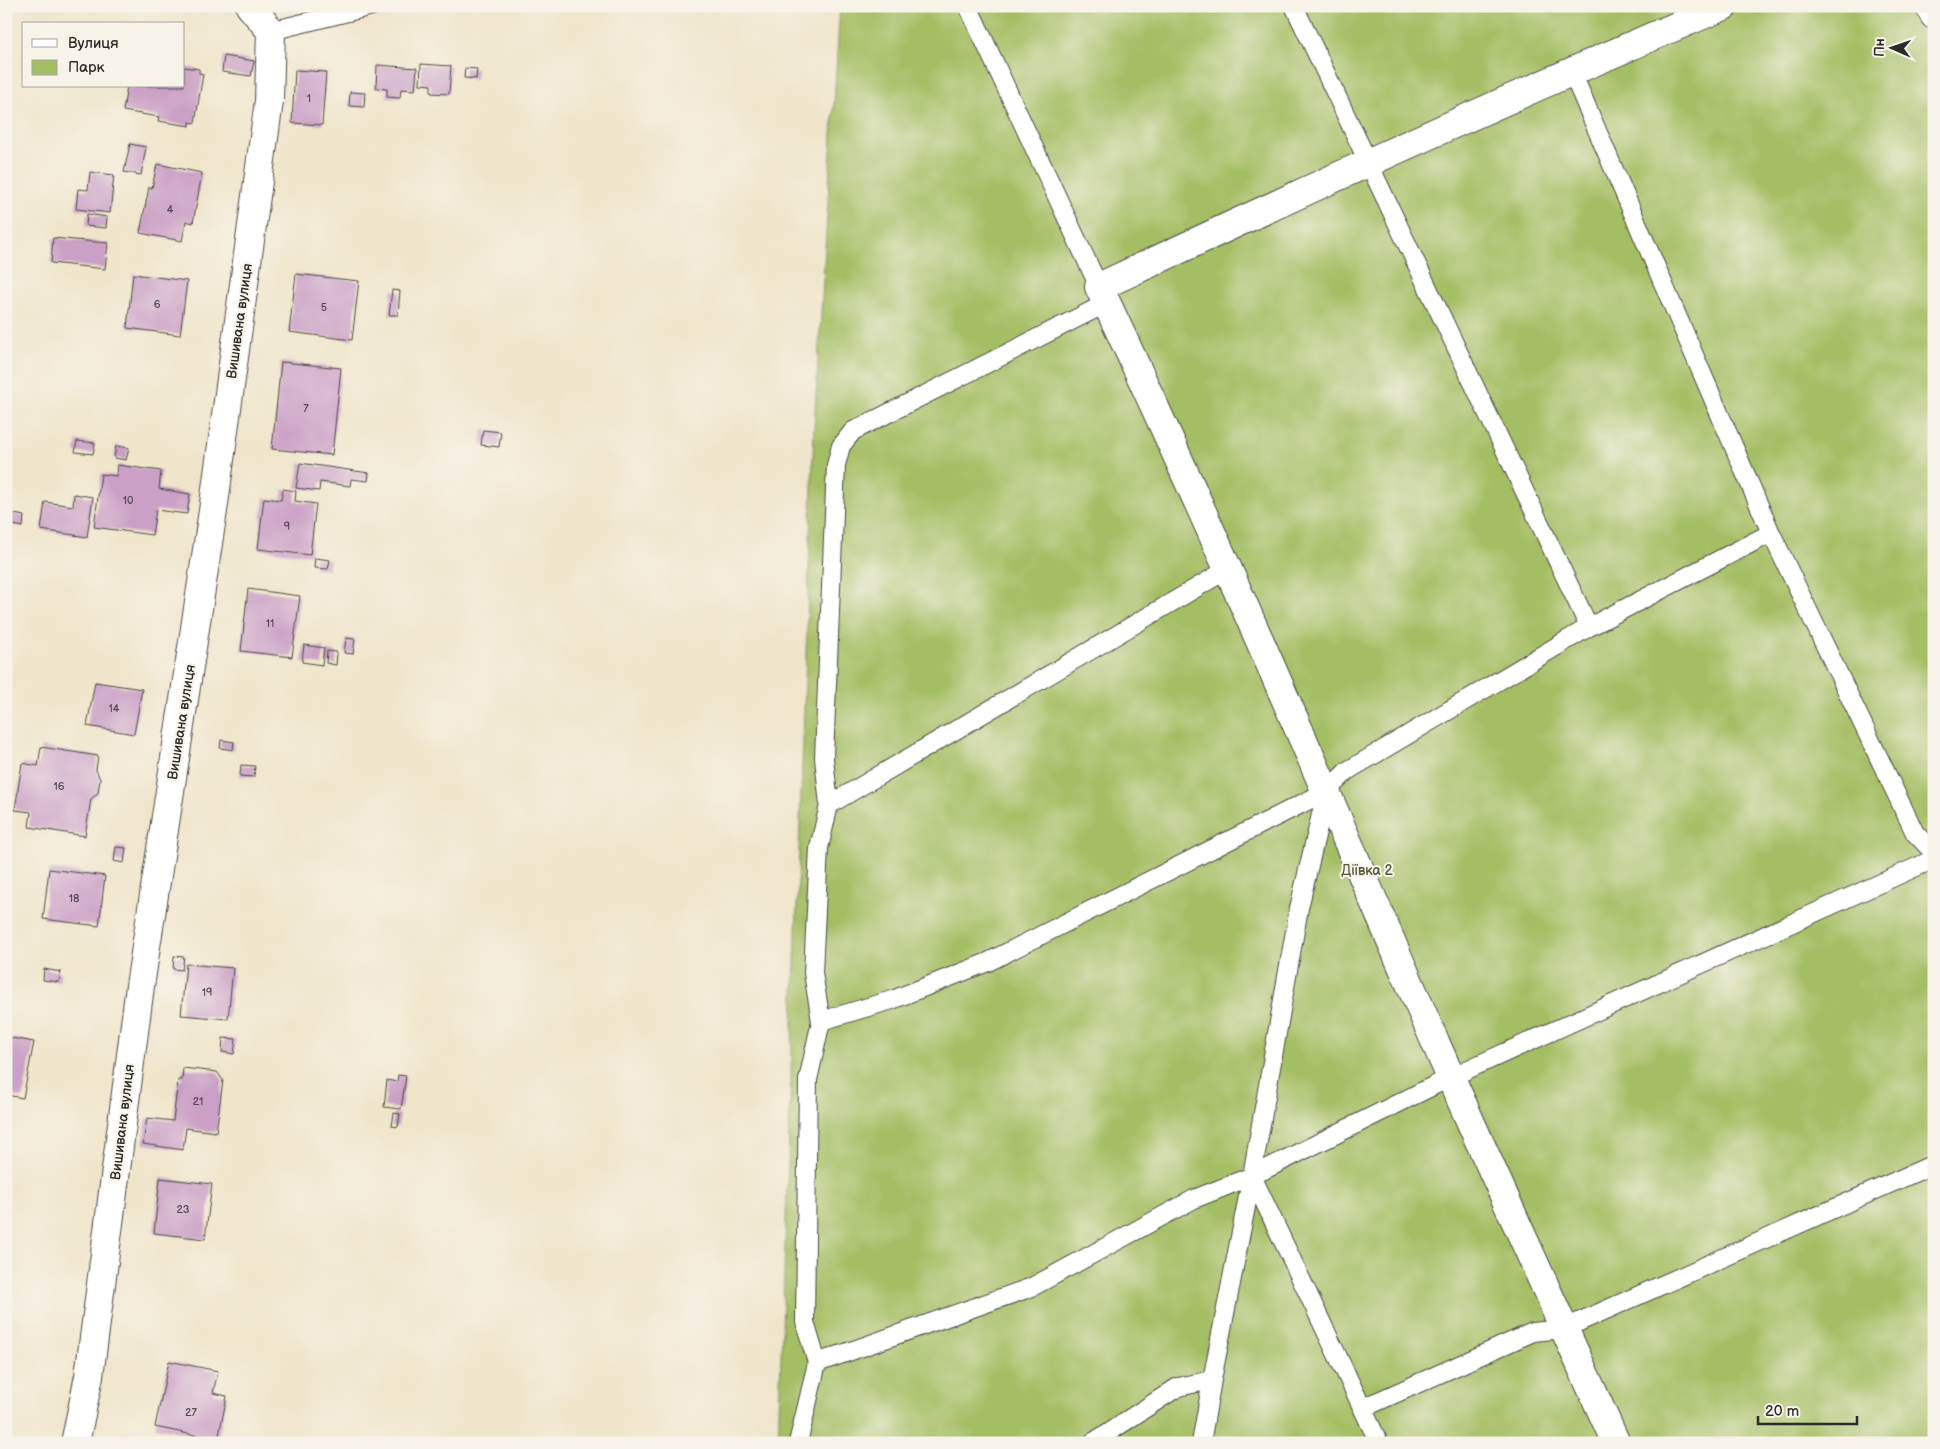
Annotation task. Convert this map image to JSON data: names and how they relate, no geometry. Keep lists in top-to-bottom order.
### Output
{
  "streets": {
    "street": ["Вишивана вулиця"]
  },
  "parks": ["Діївка 2"],
  "house_numbers": [
    "1",
    "4",
    "6",
    "5",
    "7",
    "10",
    "9",
    "11",
    "14",
    "16",
    "18",
    "19",
    "21",
    "23",
    "27"
  ],
  "legend": ["Вулиця", "Парк"],
  "scale_bar": "20 m",
  "north": "left"
}
